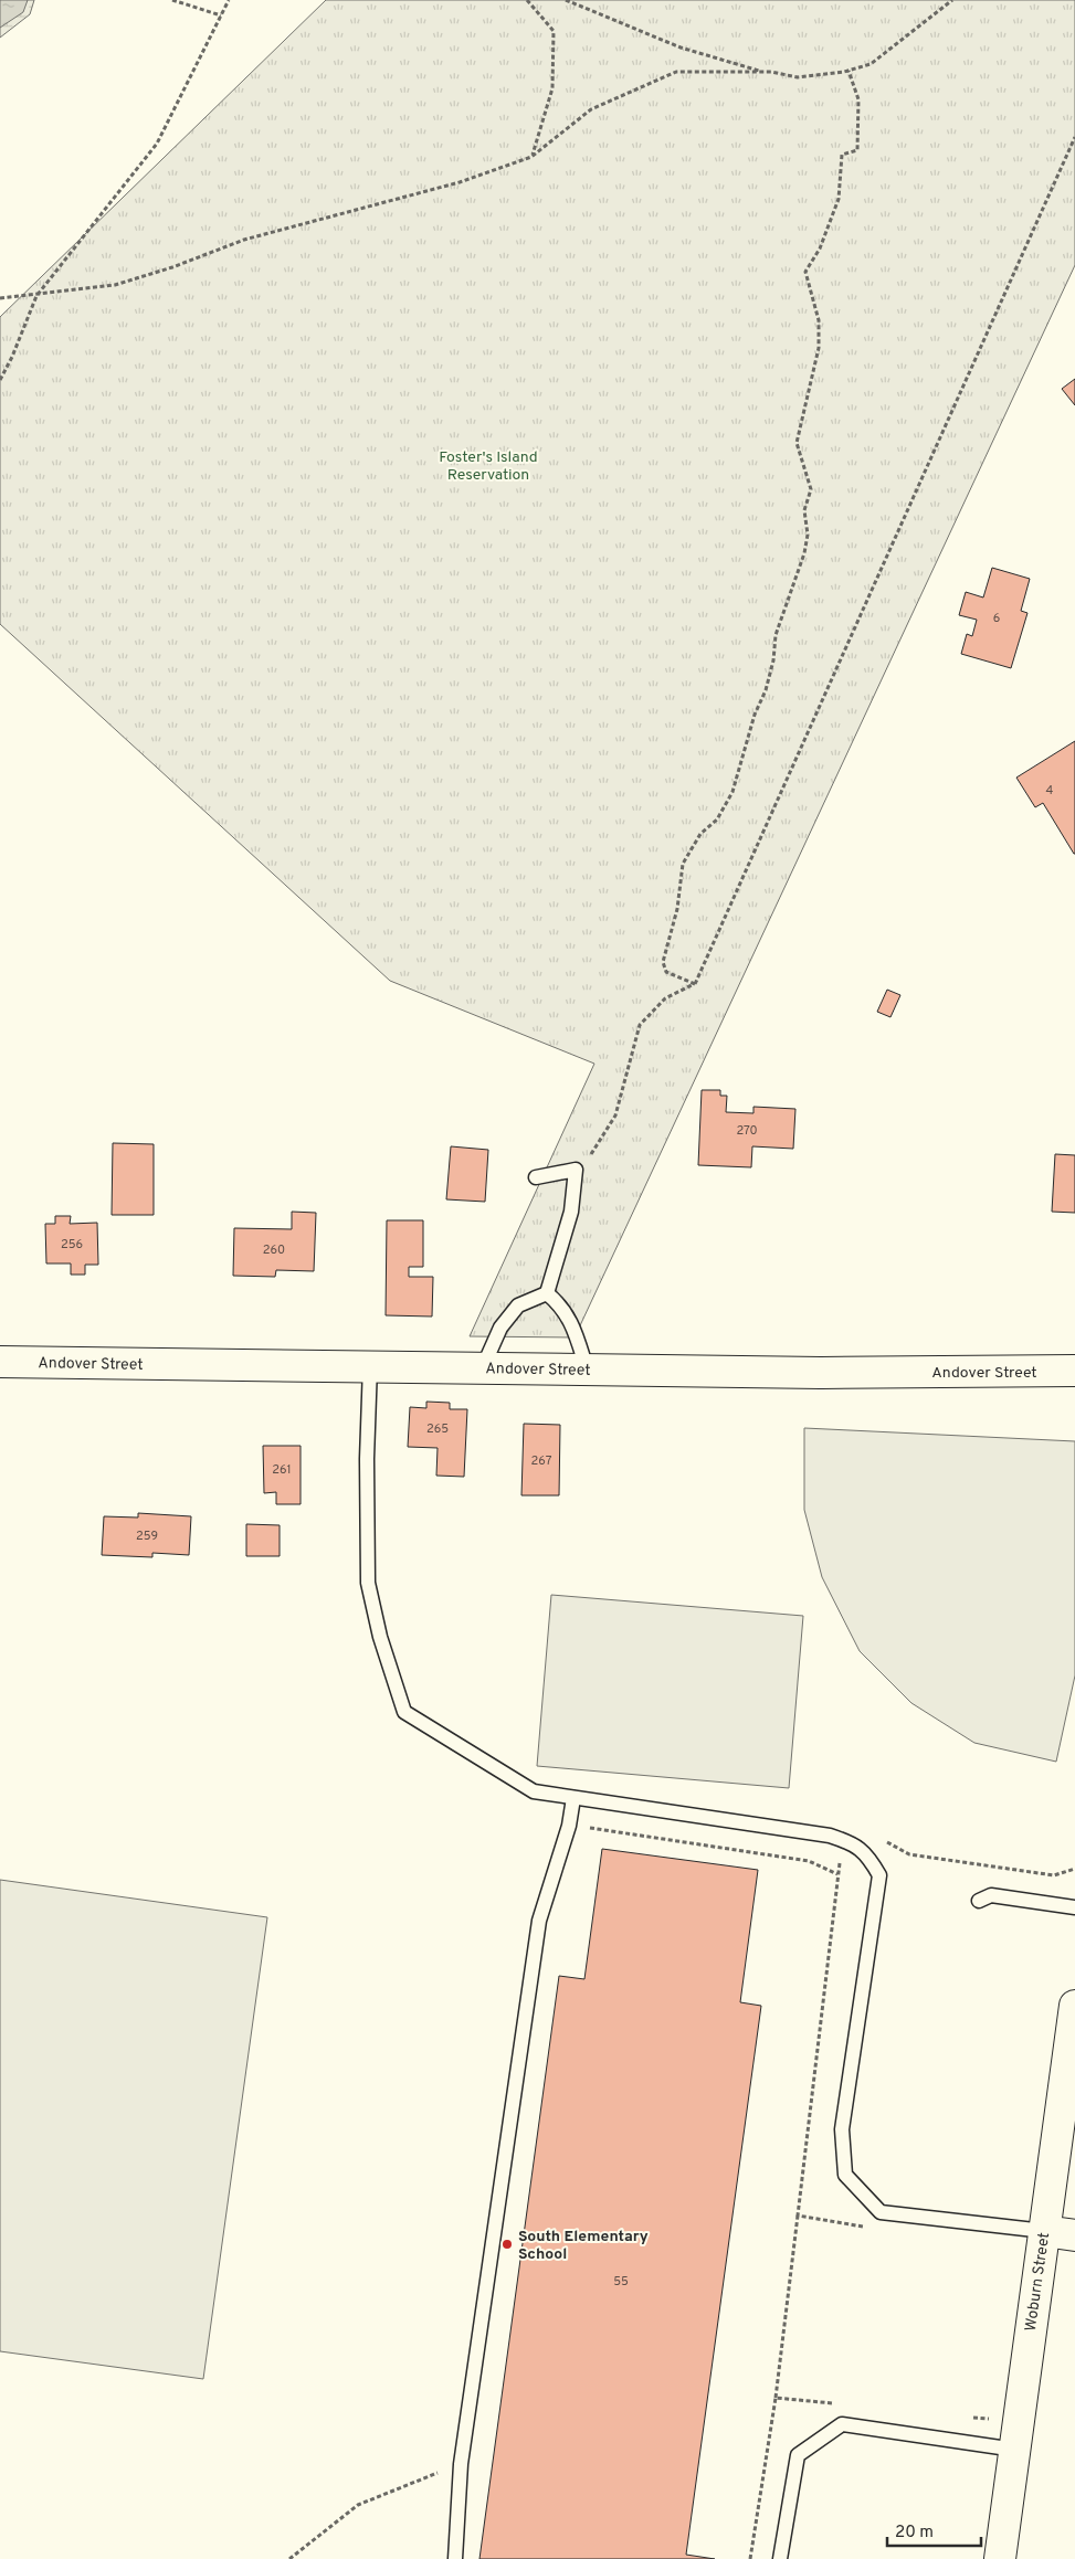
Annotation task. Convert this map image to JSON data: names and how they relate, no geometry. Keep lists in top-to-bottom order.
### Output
{
  "streets": {
    "street": ["Andover Street", "Woburn Street"]
  },
  "parks": ["Foster's Island Reservation"],
  "places": ["South Elementary School"],
  "house_numbers": [
    "6",
    "4",
    "270",
    "256",
    "260",
    "265",
    "267",
    "261",
    "259",
    "55"
  ],
  "scale_bar": "20 m"
}
